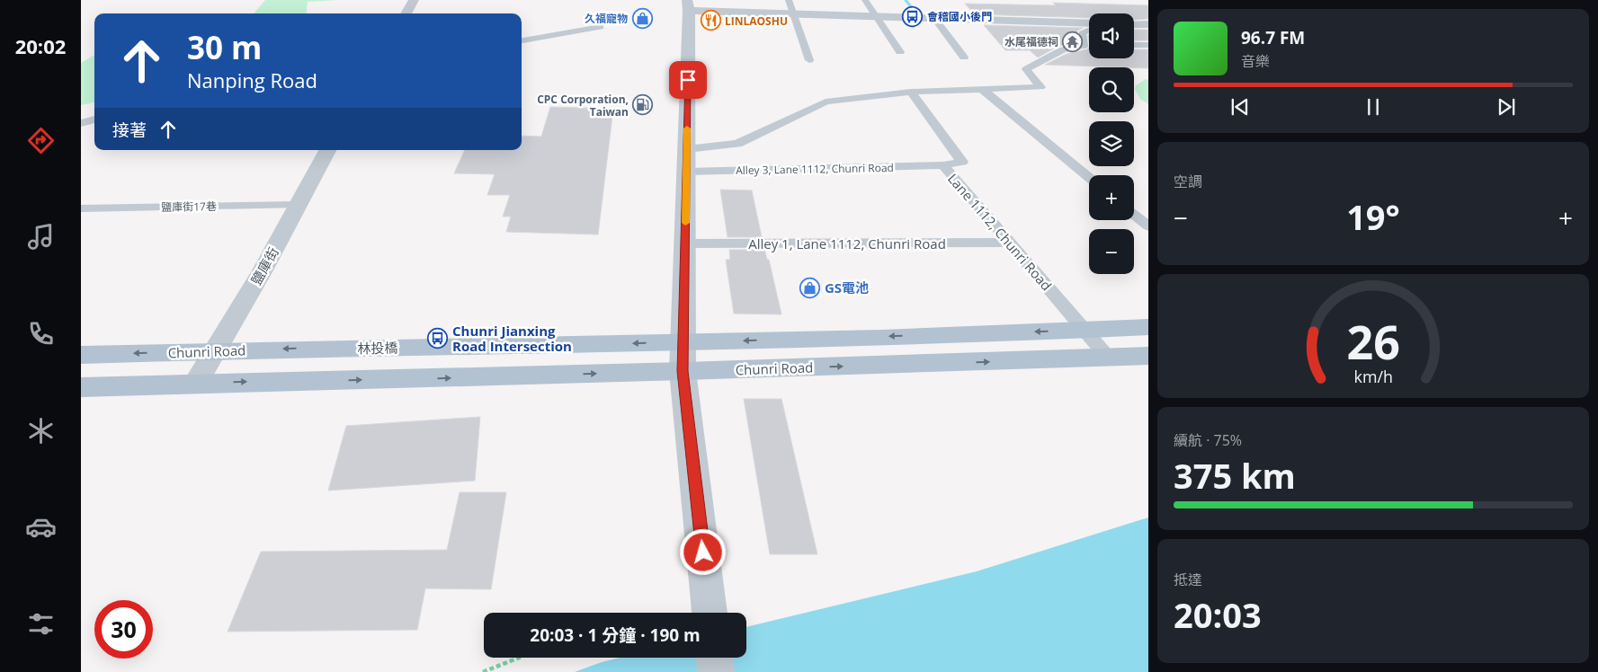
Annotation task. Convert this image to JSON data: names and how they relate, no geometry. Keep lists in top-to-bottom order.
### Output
{
  "streets": {
    "main road": ["林投橋", "Chunri Road"],
    "street": ["鹽庫街"],
    "lane": [
      "Alley 3, Lane 1112, Chunri Road",
      "鹽庫街17巷",
      "Lane 1112, Chunri Road",
      "Alley 1, Lane 1112, Chunri Road"
    ]
  },
  "crossings": [
    ["Alley 3, Lane 1112, Chunri Road", "Lane 1112, Chunri Road"],
    ["鹽庫街17巷", "鹽庫街"],
    ["Lane 1112, Chunri Road", "Alley 1, Lane 1112, Chunri Road"],
    ["Lane 1112, Chunri Road", "Chunri Road"],
    ["鹽庫街", "Chunri Road"],
    ["林投橋", "Chunri Road"]
  ],
  "places": {
    "bus stop": ["會稽國小後門", "Chunri Jianxing Road Intersection"],
    "shop": ["久福寵物", "GS電池"],
    "restaurant": ["LINLAOSHU"],
    "temple": ["水尾福德祠"],
    "fuel station": ["CPC Corporation, Taiwan"]
  },
  "page": {
    "tabs": "20:02",
    "map_buttons": ["+", "−"],
    "turn": ["30 m", "Nanping Road"],
    "song": ["96.7 FM", "音樂"],
    "then": "接著",
    "tile": [
      "空調",
      ["續航 · 75%", "375 km"],
      ["抵達", "20:03"]
    ],
    "heat": ["−", "19°", "+"],
    "limit": "30",
    "trip": "20:03 · 1 分鐘 · 190 m",
    "gauge": ["26", "km/h"]
  }
}
